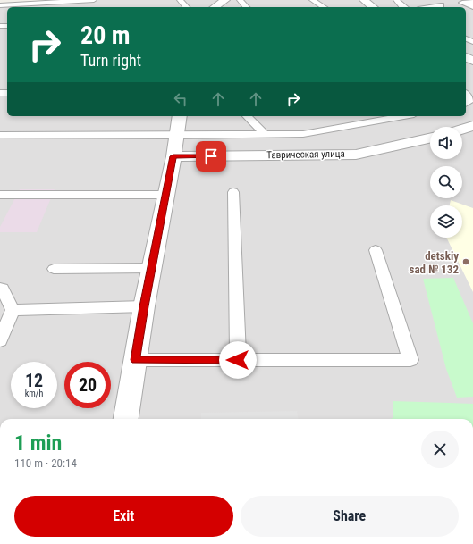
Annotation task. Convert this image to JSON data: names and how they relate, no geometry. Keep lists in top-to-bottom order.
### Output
{
  "streets": {
    "street": ["Таврическая улица"]
  },
  "places": ["detskiy sad № 132"],
  "page": {
    "turn": ["20 m", "Turn right"],
    "speed": "12 km/h",
    "limit": "20",
    "heading": ["1 min", "110 m · 20:14"],
    "buttons": ["Exit", "Share"]
  }
}
